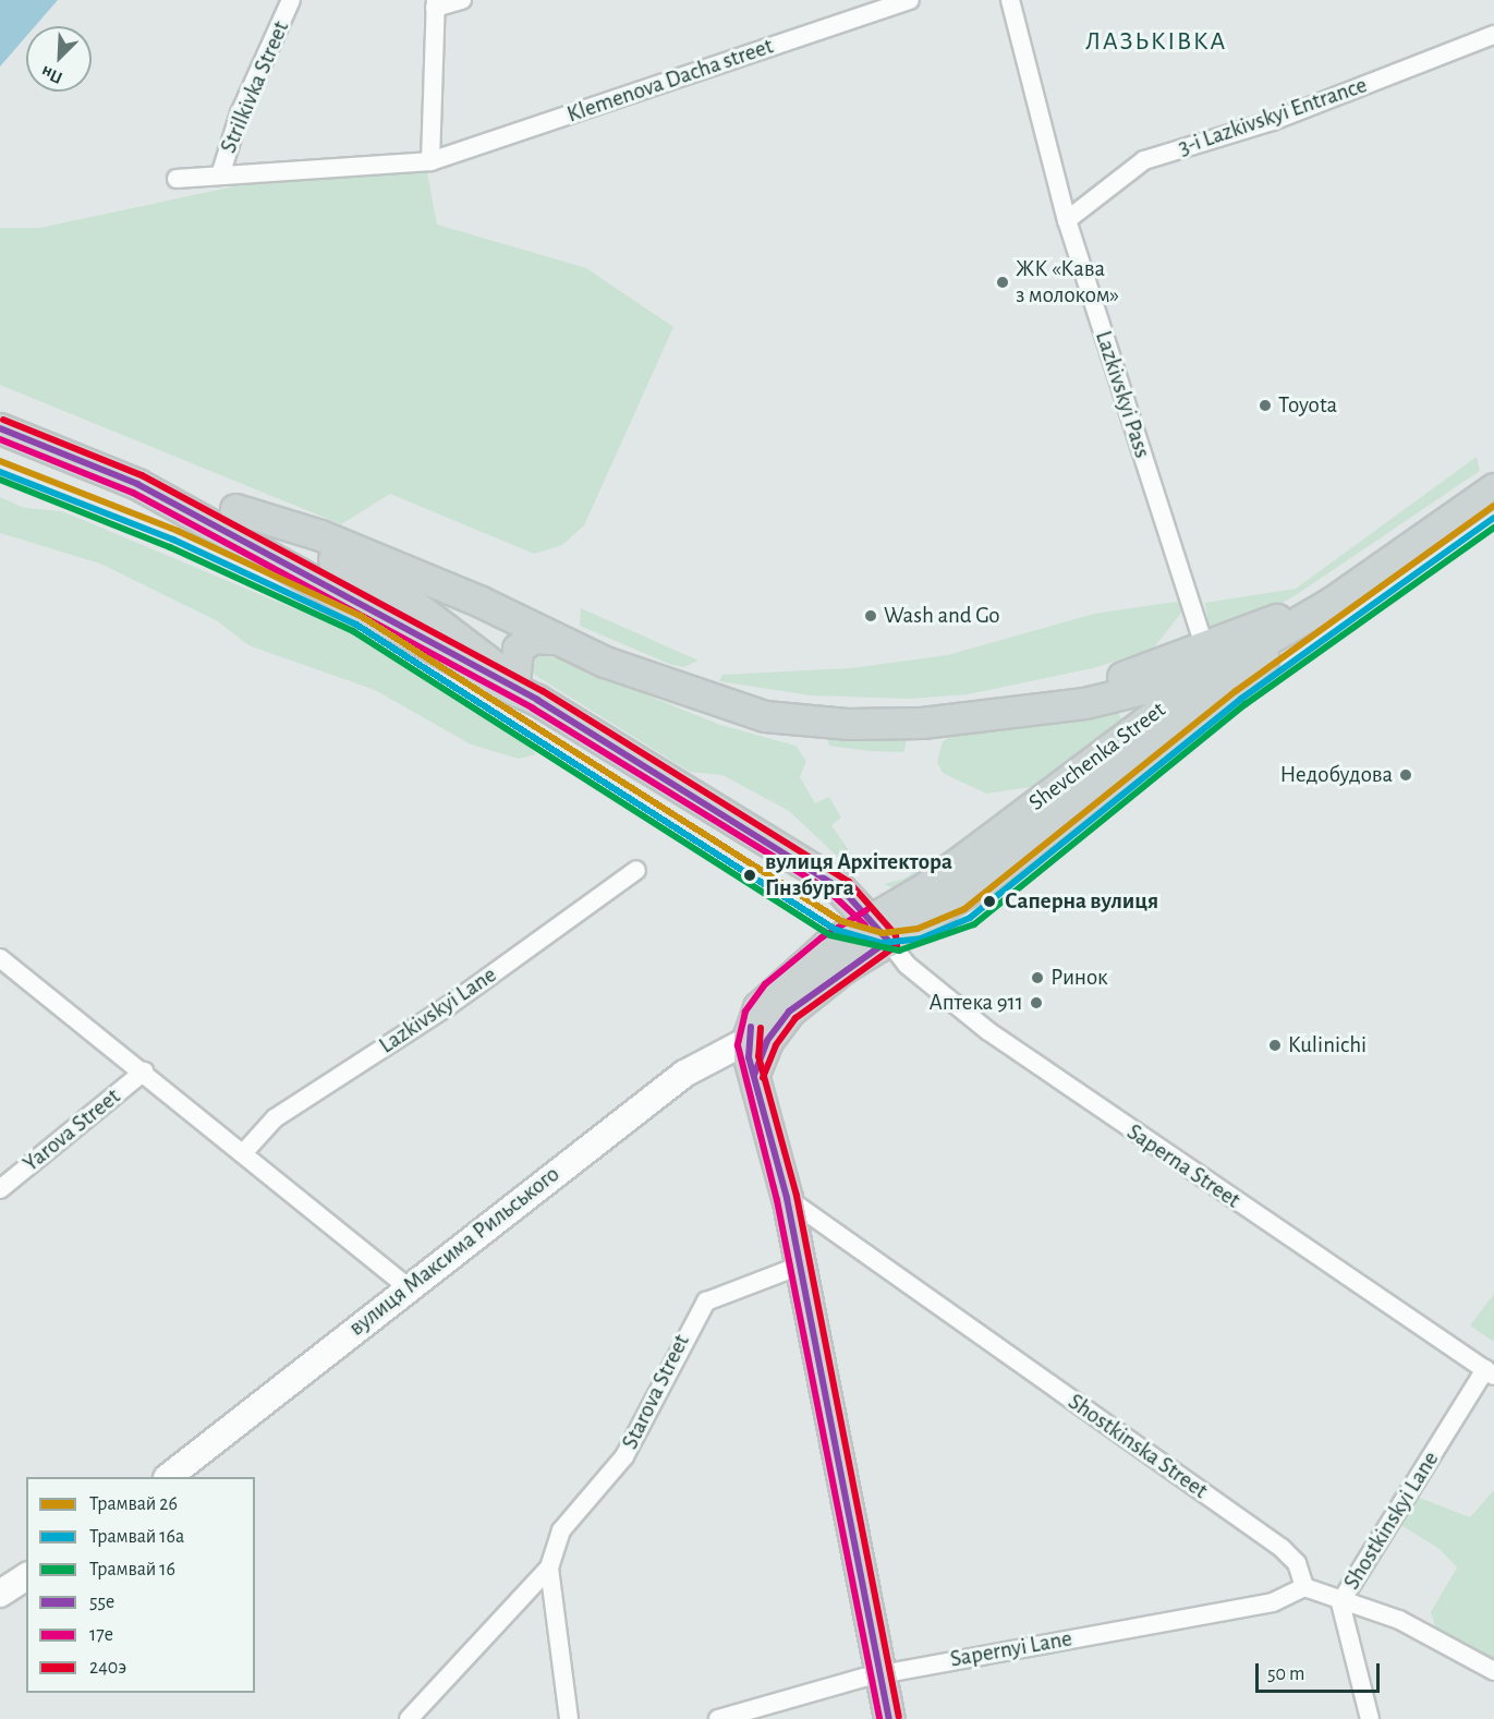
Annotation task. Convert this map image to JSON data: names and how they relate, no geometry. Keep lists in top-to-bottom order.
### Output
{
  "streets": {
    "main road": ["Shevchenka Street", "вулиця Максима Рильського"],
    "street": [
      "Klemenova Dacha street",
      "Strilkivka Street",
      "3-i Lazkivskyi Entrance",
      "Lazkivskyi Pass",
      "Lazkivskyi Lane",
      "Yarova Street",
      "Saperna Street",
      "Starova Street",
      "Shostkinska Street",
      "Shostkinskyi Lane",
      "Sapernyi Lane"
    ]
  },
  "crossings": [
    ["Klemenova Dacha street", "Strilkivka Street"],
    ["3-i Lazkivskyi Entrance", "Lazkivskyi Pass"],
    ["Lazkivskyi Pass", "Shevchenka Street"],
    ["Shevchenka Street", "Saperna Street"],
    ["Shevchenka Street", "вулиця Максима Рильського"],
    ["Saperna Street", "вулиця Максима Рильського"],
    ["Saperna Street", "Shostkinskyi Lane"],
    ["вулиця Максима Рильського", "Shostkinska Street"],
    ["Shostkinska Street", "Sapernyi Lane"]
  ],
  "districts": ["ЛАЗЬКІВКА"],
  "places": [
    "ЖК «Кава з молоком»",
    "Toyota",
    "Wash and Go",
    "Недобудова",
    "вулиця Архітектора Гінзбурга",
    "Саперна вулиця",
    "Ринок",
    "Аптека 911",
    "Kulinichi"
  ],
  "lines": [
    "transit line 240э",
    "transit line 55е",
    "transit line 17е",
    "tram line 26",
    "tram line 16a",
    "tram line 16"
  ],
  "legend": [
    "Трамвай 26",
    "Трамвай 16a",
    "Трамвай 16",
    "55е",
    "17е",
    "240э"
  ],
  "scale_bar": "50 m",
  "north": "bottom left"
}
